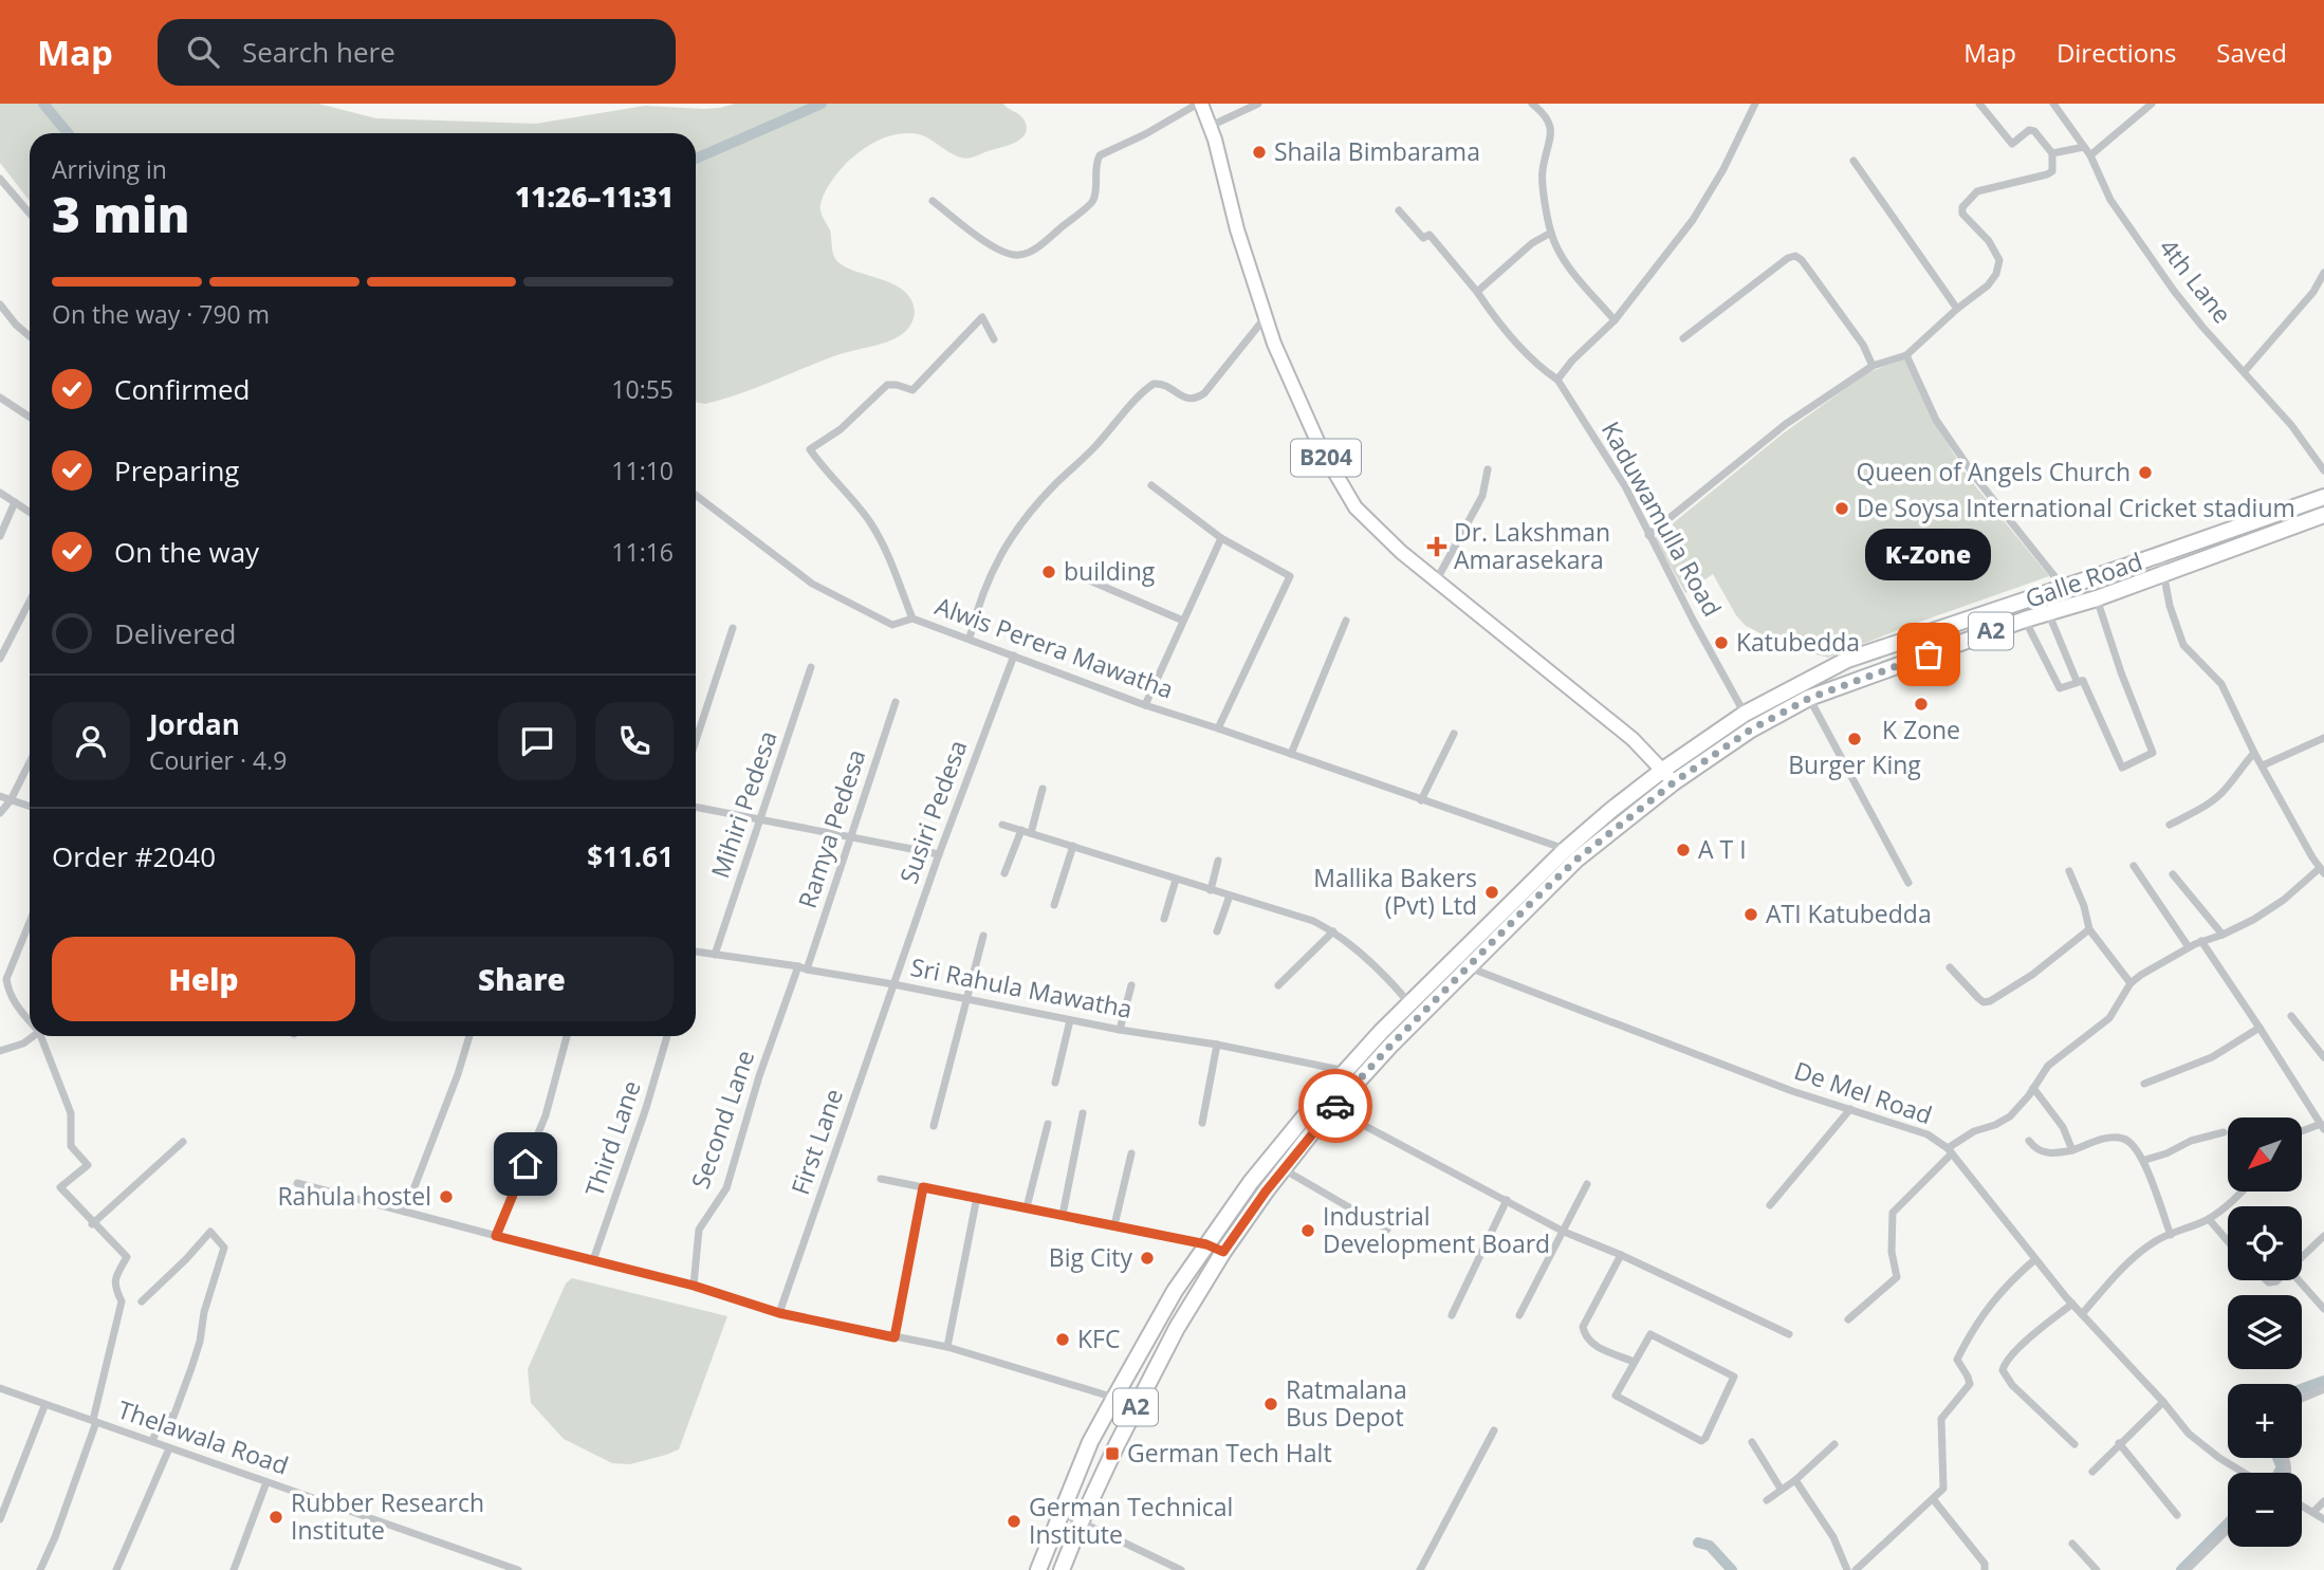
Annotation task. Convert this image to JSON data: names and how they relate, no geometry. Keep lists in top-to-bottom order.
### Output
{
  "streets": {
    "highway": ["Galle Road", "A2"],
    "main road": ["B204"],
    "street": [
      "4th Lane",
      "Kaduwamulla Road",
      "Alwis Perera Mawatha",
      "Mihiri Pedesa",
      "Susiri Pedesa",
      "Ramya Pedesa",
      "Sri Rahula Mawatha",
      "De Mel Road",
      "Second Lane",
      "Third Lane",
      "First Lane",
      "Thelawala Road"
    ]
  },
  "crossings": [
    ["B204", "Galle Road"],
    ["Kaduwamulla Road", "Galle Road"],
    ["Galle Road", "A2"],
    ["Galle Road", "Alwis Perera Mawatha"],
    ["Galle Road", "Sri Rahula Mawatha"],
    ["Galle Road", "De Mel Road"],
    ["A2", "De Mel Road"],
    ["Alwis Perera Mawatha", "Susiri Pedesa"],
    ["Mihiri Pedesa", "Sri Rahula Mawatha"],
    ["Susiri Pedesa", "Sri Rahula Mawatha"],
    ["Susiri Pedesa", "First Lane"],
    ["Ramya Pedesa", "Sri Rahula Mawatha"],
    ["Sri Rahula Mawatha", "Second Lane"],
    ["Sri Rahula Mawatha", "First Lane"]
  ],
  "places": {
    "other": [
      "Shaila Bimbarama",
      "Queen of Angels Church",
      "De Soysa International Cricket stadium",
      "building",
      "Katubedda",
      "K-Zone",
      "K Zone",
      "Burger King",
      "A T I",
      "Mallika Bakers (Pvt) Ltd",
      "ATI Katubedda",
      "Rahula hostel",
      "Industrial Development Board",
      "Big City",
      "KFC",
      "Ratmalana Bus Depot",
      "Rubber Research Institute",
      "German Technical Institute"
    ],
    "health": ["Dr. Lakshman Amarasekara"],
    "transit": ["German Tech Halt"]
  },
  "north": "bottom left",
  "page": {
    "header": "Map",
    "search": "Search here",
    "nav": ["Map", "Directions", "Saved"],
    "heading": ["3 min", "Arriving in", "11:26–11:31"],
    "panel": [
      "Jordan",
      "Courier · 4.9",
      "Order #2040",
      "$11.61"
    ],
    "bar": "On the way · 790 m",
    "list": [
      ["Confirmed", "10:55"],
      ["Preparing", "11:10"],
      ["On the way", "11:16"],
      "Delivered"
    ],
    "bubble": "K-Zone",
    "buttons": ["Help", "Share"],
    "map_buttons": ["+", "−"]
  }
}
